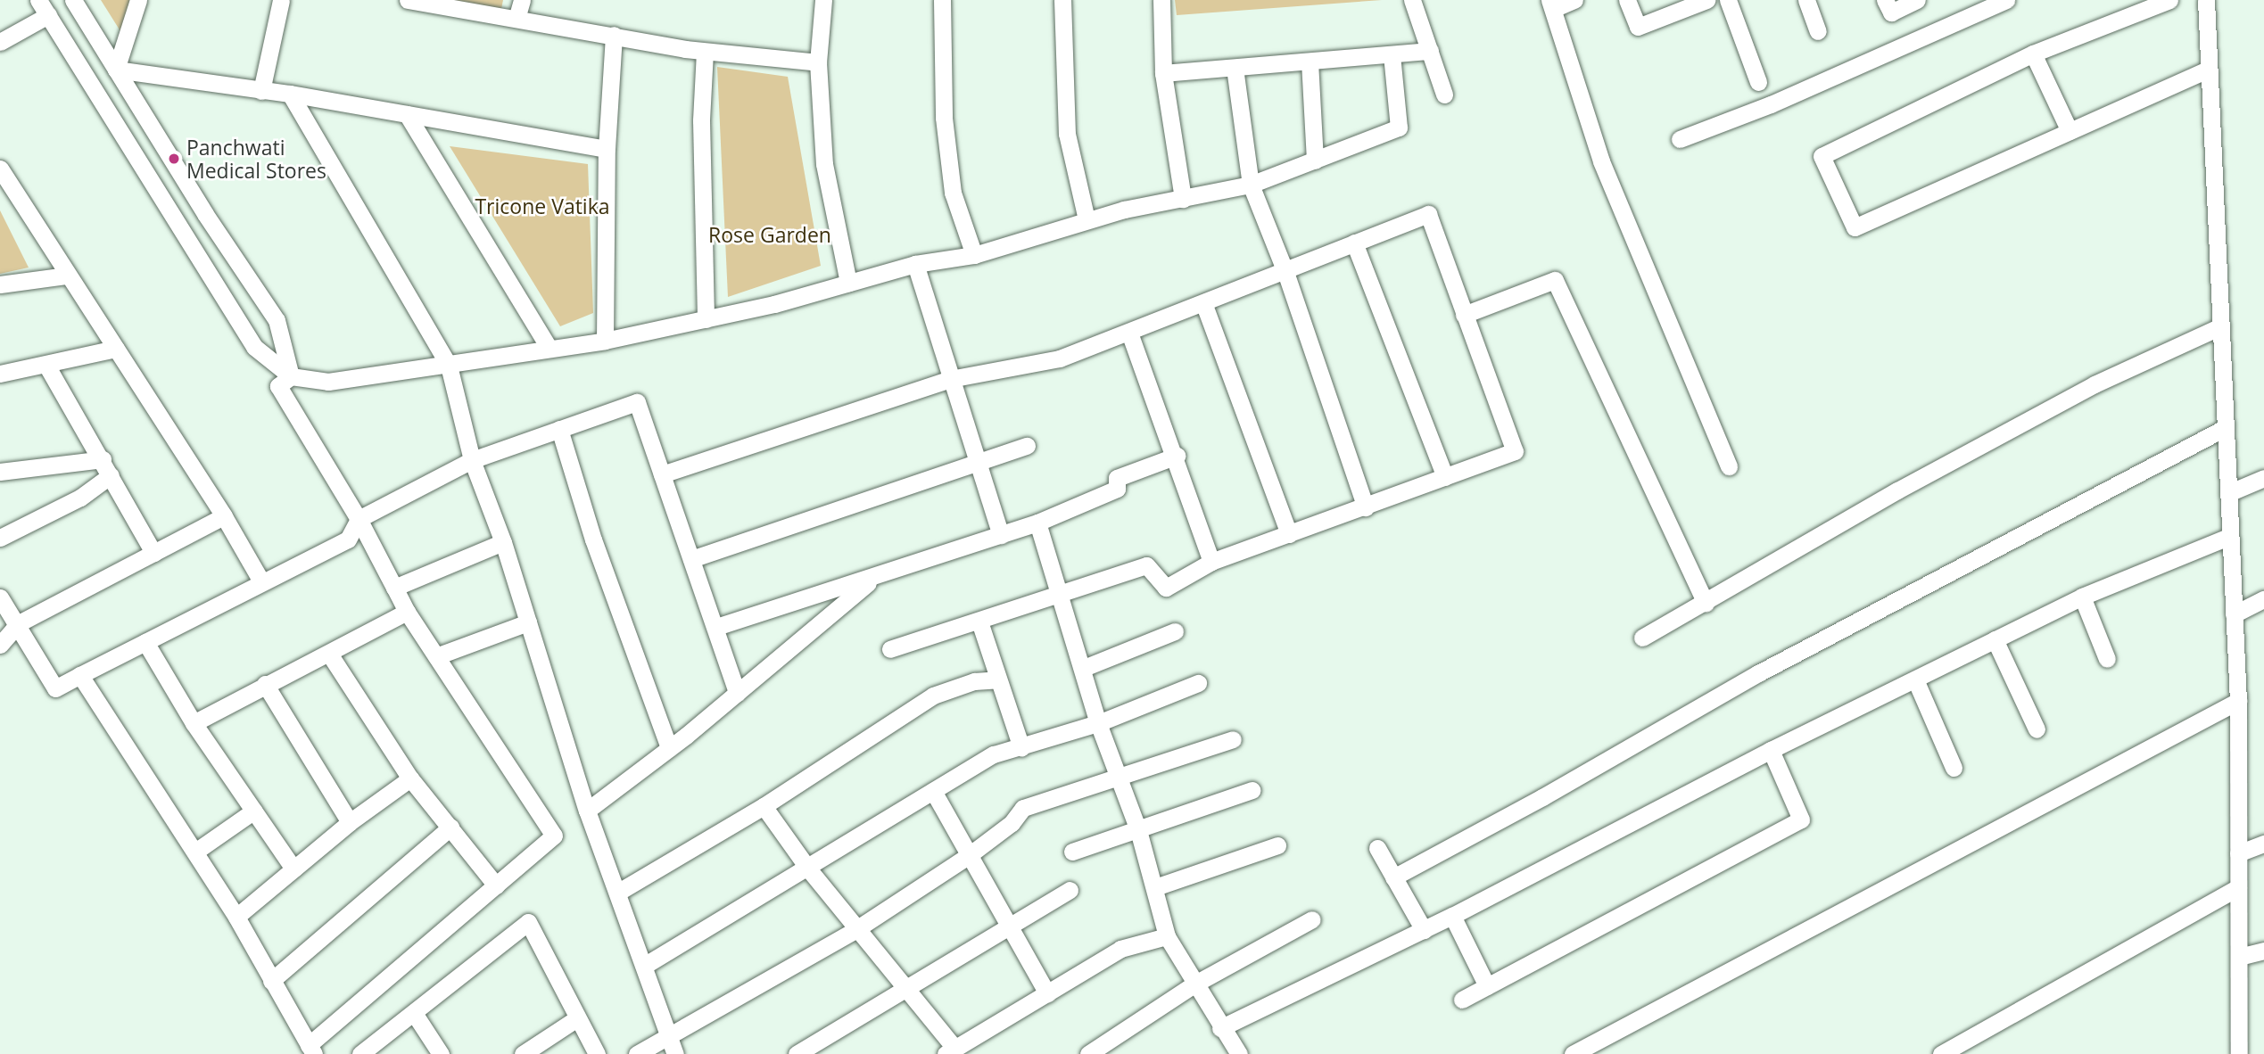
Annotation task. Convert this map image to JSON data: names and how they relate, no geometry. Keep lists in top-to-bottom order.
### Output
{
  "parks": ["Tricone Vatika", "Rose Garden"],
  "places": ["Panchwati Medical Stores"]
}
